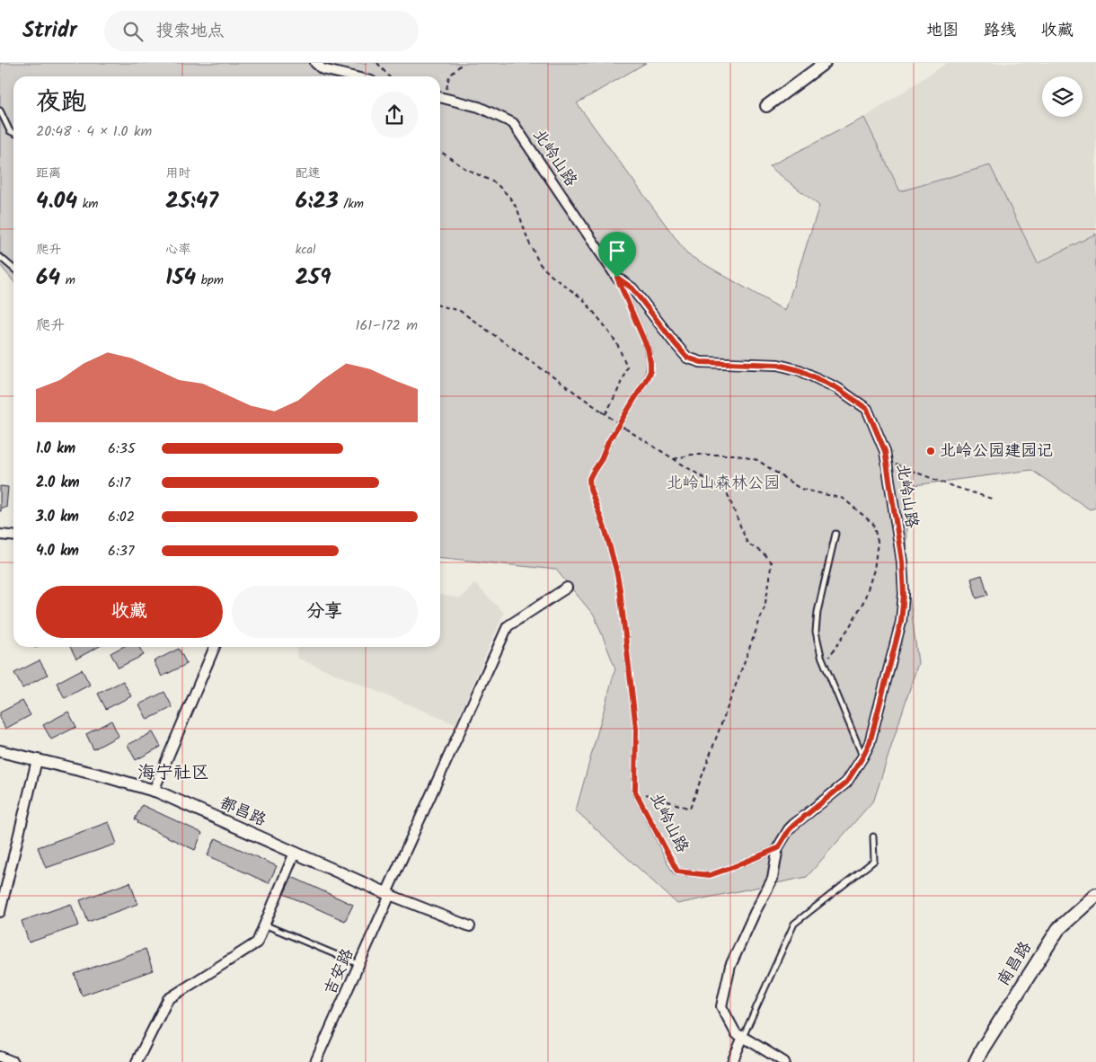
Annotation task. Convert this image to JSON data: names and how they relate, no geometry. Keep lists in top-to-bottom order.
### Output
{
  "streets": {
    "main road": ["南昌路"],
    "street": ["北岭山路", "都昌路", "吉安路"]
  },
  "crossings": [
    ["都昌路", "吉安路"]
  ],
  "districts": ["海宁社区"],
  "parks": ["北岭山森林公园"],
  "places": ["北岭公园建园记"],
  "page": {
    "header": "Stridr",
    "search": "搜索地点",
    "nav": ["地图", "路线", "收藏"],
    "heading": ["夜跑", "20:48 · 4 × 1.0 km"],
    "stats": [
      ["距离", "4.04 km"],
      ["用时", "25:47"],
      ["配速", "6:23 /km"],
      ["爬升", "64 m"],
      ["心率", "154 bpm"],
      ["kcal", "259"]
    ],
    "chart": ["爬升", "161–172 m"],
    "list": [
      {
        "name": "1.0 km",
        "note": "6:35"
      },
      {
        "name": "2.0 km",
        "note": "6:17"
      },
      {
        "name": "3.0 km",
        "note": "6:02"
      },
      {
        "name": "4.0 km",
        "note": "6:37"
      }
    ],
    "buttons": ["收藏", "分享"]
  }
}
